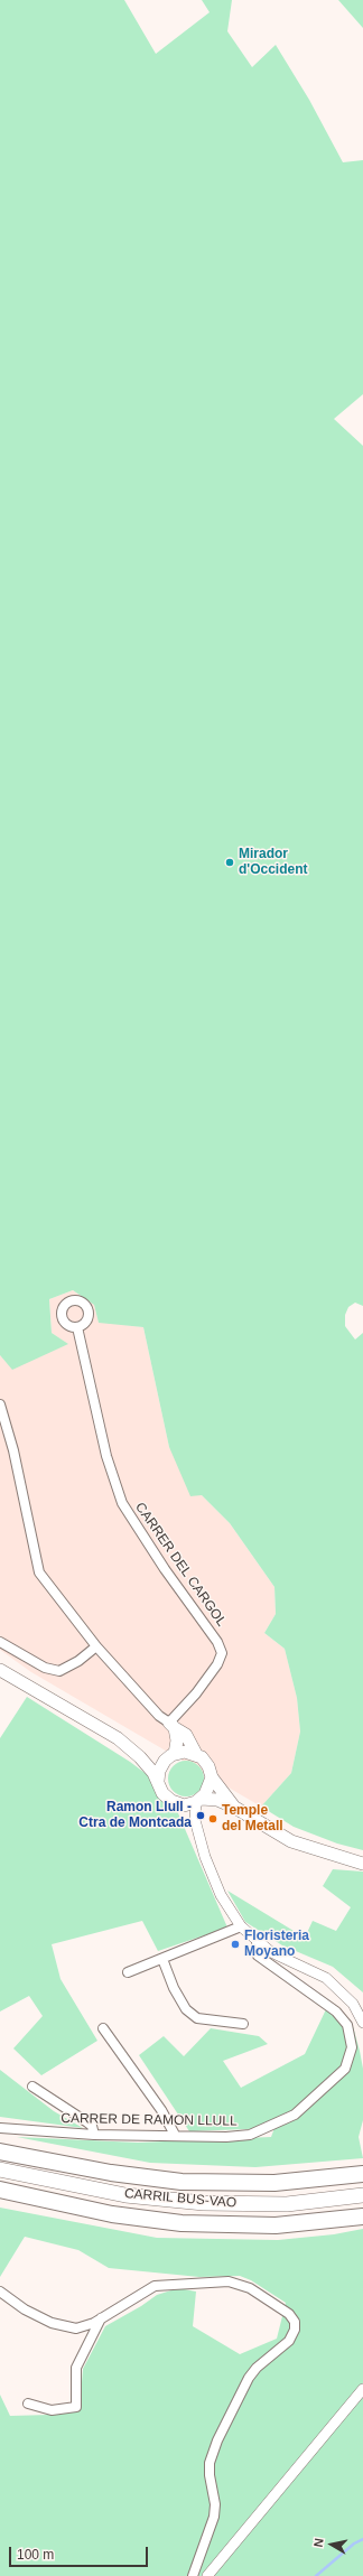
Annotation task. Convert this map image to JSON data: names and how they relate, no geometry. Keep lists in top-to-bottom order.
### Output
{
  "streets": {
    "highway": ["CARRIL BUS-VAO"],
    "street": ["CARRER DEL CARGOL", "CARRER DE RAMON LLULL"]
  },
  "places": [
    "Mirador d'Occident",
    "Ramon Llull - Ctra de Montcada",
    "Temple del Metall",
    "Floristeria Moyano"
  ],
  "scale_bar": "100 m",
  "north": "left"
}
